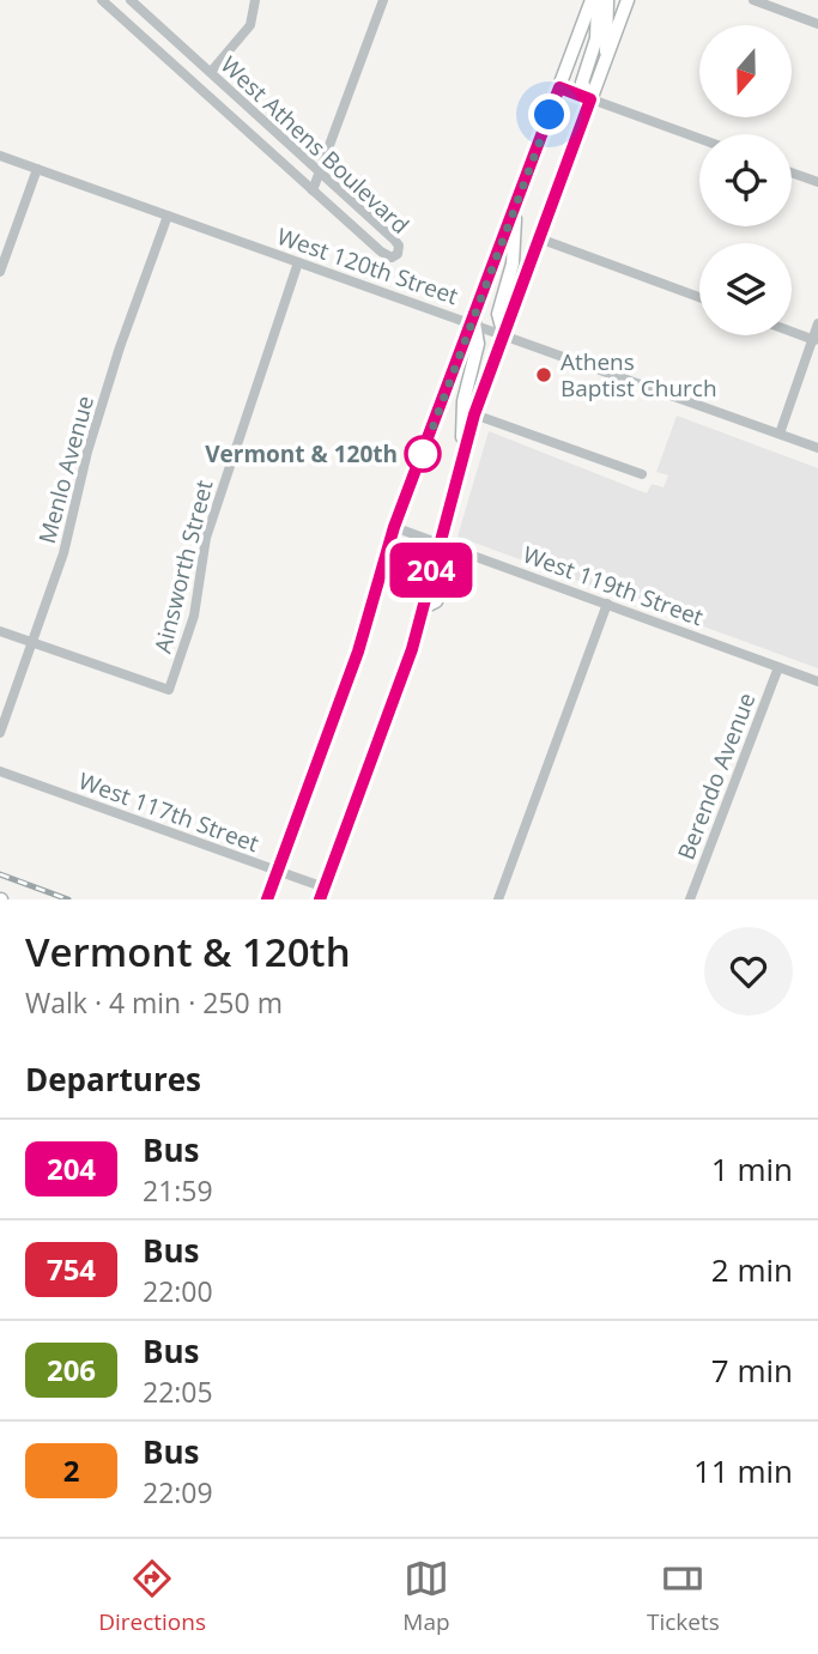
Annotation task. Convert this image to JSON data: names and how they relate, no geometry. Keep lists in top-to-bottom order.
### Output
{
  "streets": {
    "street": [
      "West Athens Boulevard",
      "West 120th Street",
      "Menlo Avenue",
      "Ainsworth Street",
      "West 119th Street",
      "Berendo Avenue",
      "West 117th Street"
    ]
  },
  "crossings": [
    ["West 120th Street", "Menlo Avenue"],
    ["West 120th Street", "Ainsworth Street"],
    ["Menlo Avenue", "Ainsworth Street"],
    ["West 119th Street", "Berendo Avenue"]
  ],
  "places": ["Athens Baptist Church", "Vermont & 120th"],
  "lines": ["bus line 204"],
  "north": "bottom",
  "page": {
    "on_map": "204",
    "heading": [
      ["Vermont & 120th", "Walk · 4 min · 250 m"],
      "Departures"
    ],
    "list": [
      {
        "mark": "204",
        "name": "Bus",
        "note": "21:59",
        "value": "1 min"
      },
      {
        "mark": "754",
        "name": "Bus",
        "note": "22:00",
        "value": "2 min"
      },
      {
        "mark": "206",
        "name": "Bus",
        "note": "22:05",
        "value": "7 min"
      },
      {
        "mark": "2",
        "name": "Bus",
        "note": "22:09",
        "value": "11 min"
      }
    ],
    "tabs": ["Directions", "Map", "Tickets"]
  }
}
